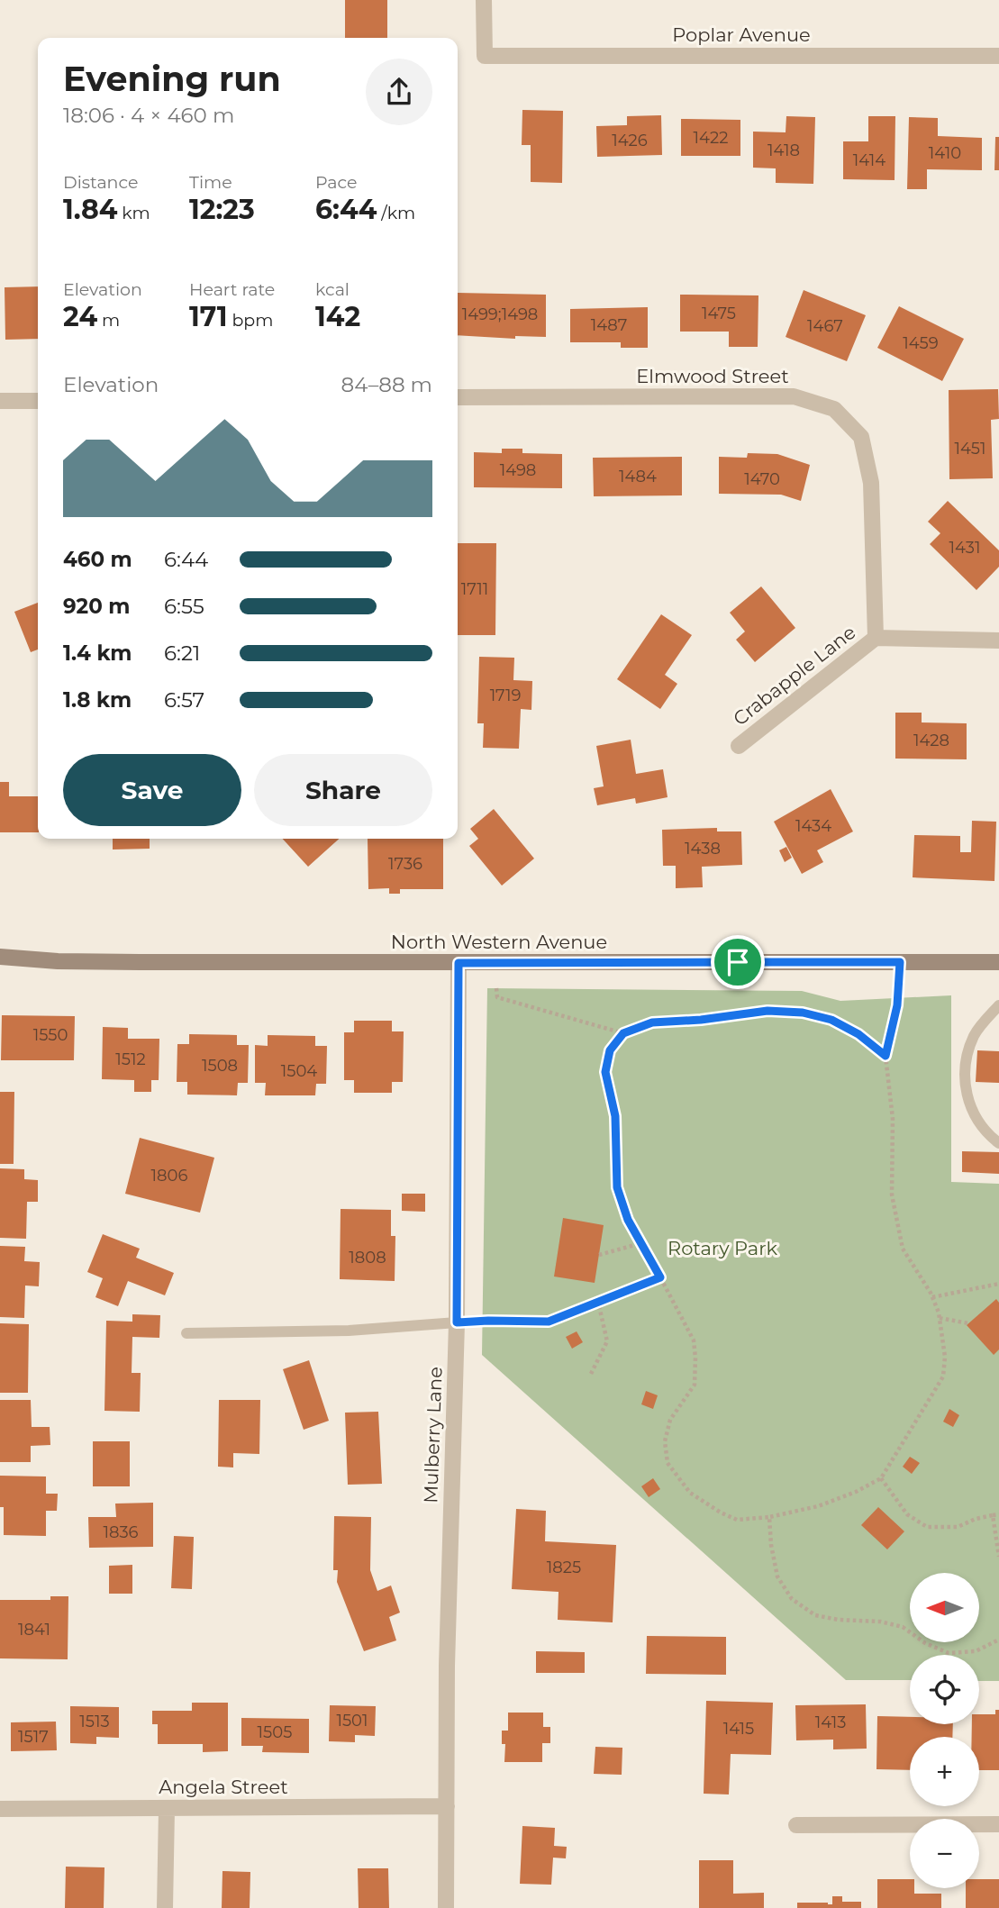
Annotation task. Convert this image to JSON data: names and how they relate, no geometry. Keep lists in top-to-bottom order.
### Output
{
  "streets": {
    "main road": ["North Western Avenue"],
    "street": [
      "Poplar Avenue",
      "Elmwood Street",
      "Crabapple Lane",
      "Mulberry Lane",
      "Angela Street"
    ]
  },
  "crossings": [
    ["Elmwood Street", "Crabapple Lane"],
    ["North Western Avenue", "Mulberry Lane"],
    ["Mulberry Lane", "Angela Street"]
  ],
  "parks": ["Rotary Park"],
  "house_numbers": [
    "1422",
    "1426",
    "1418",
    "1410",
    "1414",
    "1475",
    "1499;1498",
    "1487",
    "1467",
    "1459",
    "1451",
    "1498",
    "1484",
    "1470",
    "1431",
    "1711",
    "1719",
    "1428",
    "1434",
    "1438",
    "1736",
    "1550",
    "1512",
    "1508",
    "1504",
    "1806",
    "1808",
    "1836",
    "1825",
    "1841",
    "1501",
    "1513",
    "1413",
    "1415",
    "1505",
    "1517"
  ],
  "north": "left",
  "page": {
    "heading": ["Evening run", "18:06 · 4 × 460 m"],
    "stats": [
      ["Distance", "1.84 km"],
      ["Time", "12:23"],
      ["Pace", "6:44 /km"],
      ["Elevation", "24 m"],
      ["Heart rate", "171 bpm"],
      ["kcal", "142"]
    ],
    "chart": ["Elevation", "84–88 m"],
    "list": [
      {
        "name": "460 m",
        "note": "6:44"
      },
      {
        "name": "920 m",
        "note": "6:55"
      },
      {
        "name": "1.4 km",
        "note": "6:21"
      },
      {
        "name": "1.8 km",
        "note": "6:57"
      }
    ],
    "buttons": ["Save", "Share"],
    "map_buttons": ["+", "−"]
  }
}
